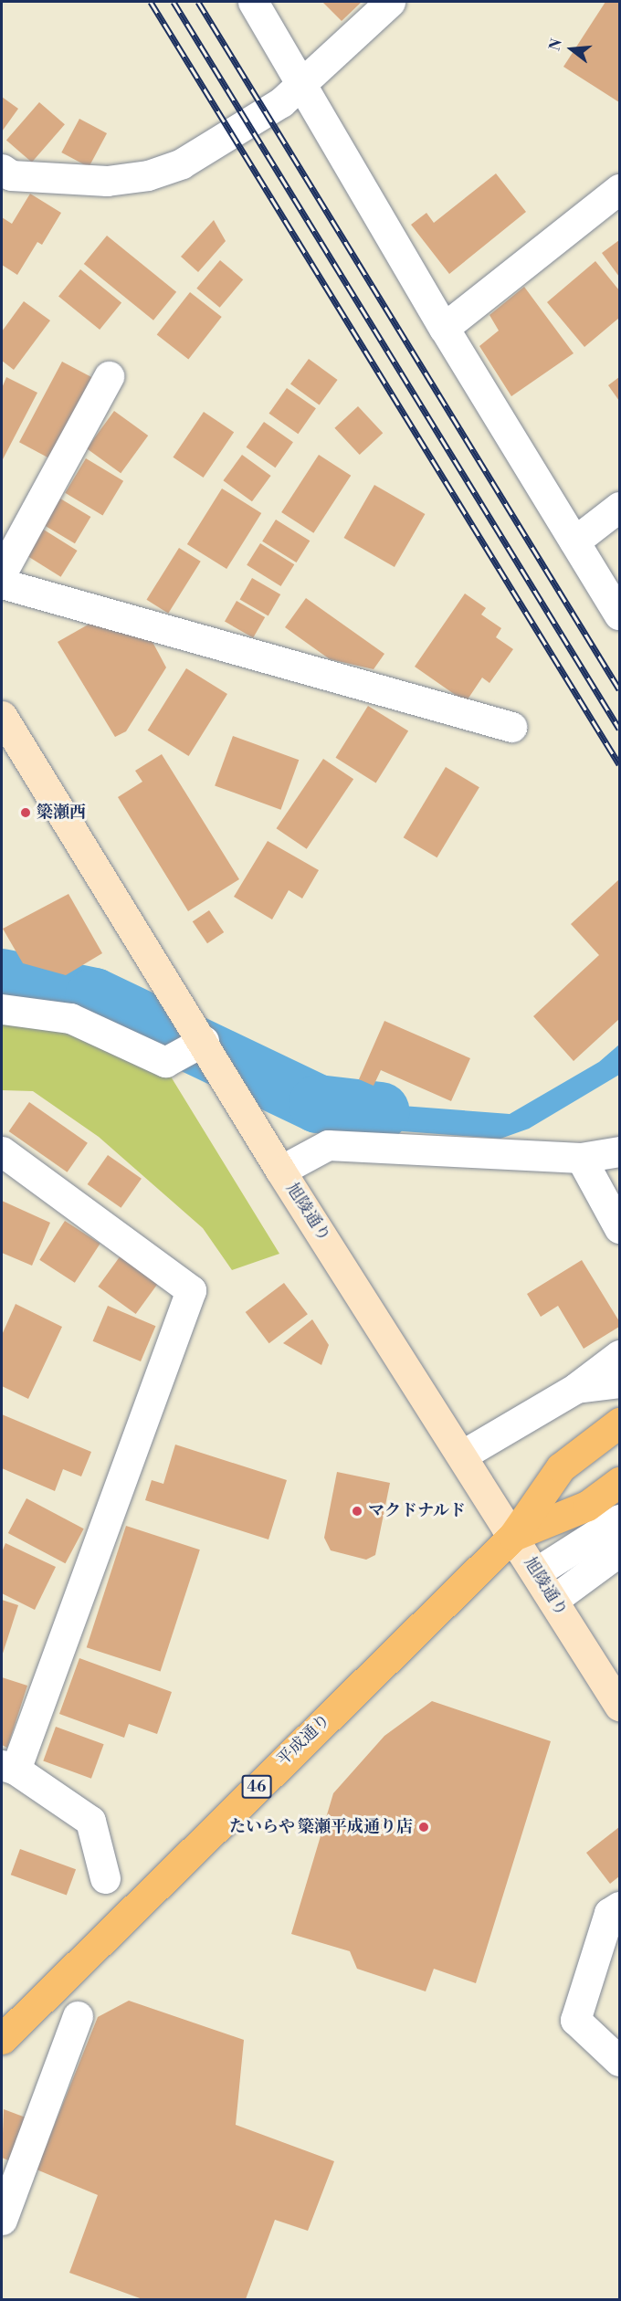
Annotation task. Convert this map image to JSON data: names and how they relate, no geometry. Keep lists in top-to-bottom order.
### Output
{
  "streets": {
    "main road": ["平成通り", "46"],
    "street": ["旭陵通り"]
  },
  "crossings": [
    ["旭陵通り", "平成通り"]
  ],
  "places": ["簗瀬西", "マクドナルド", "たいらや 簗瀬平成通り店"],
  "north": "left"
}
